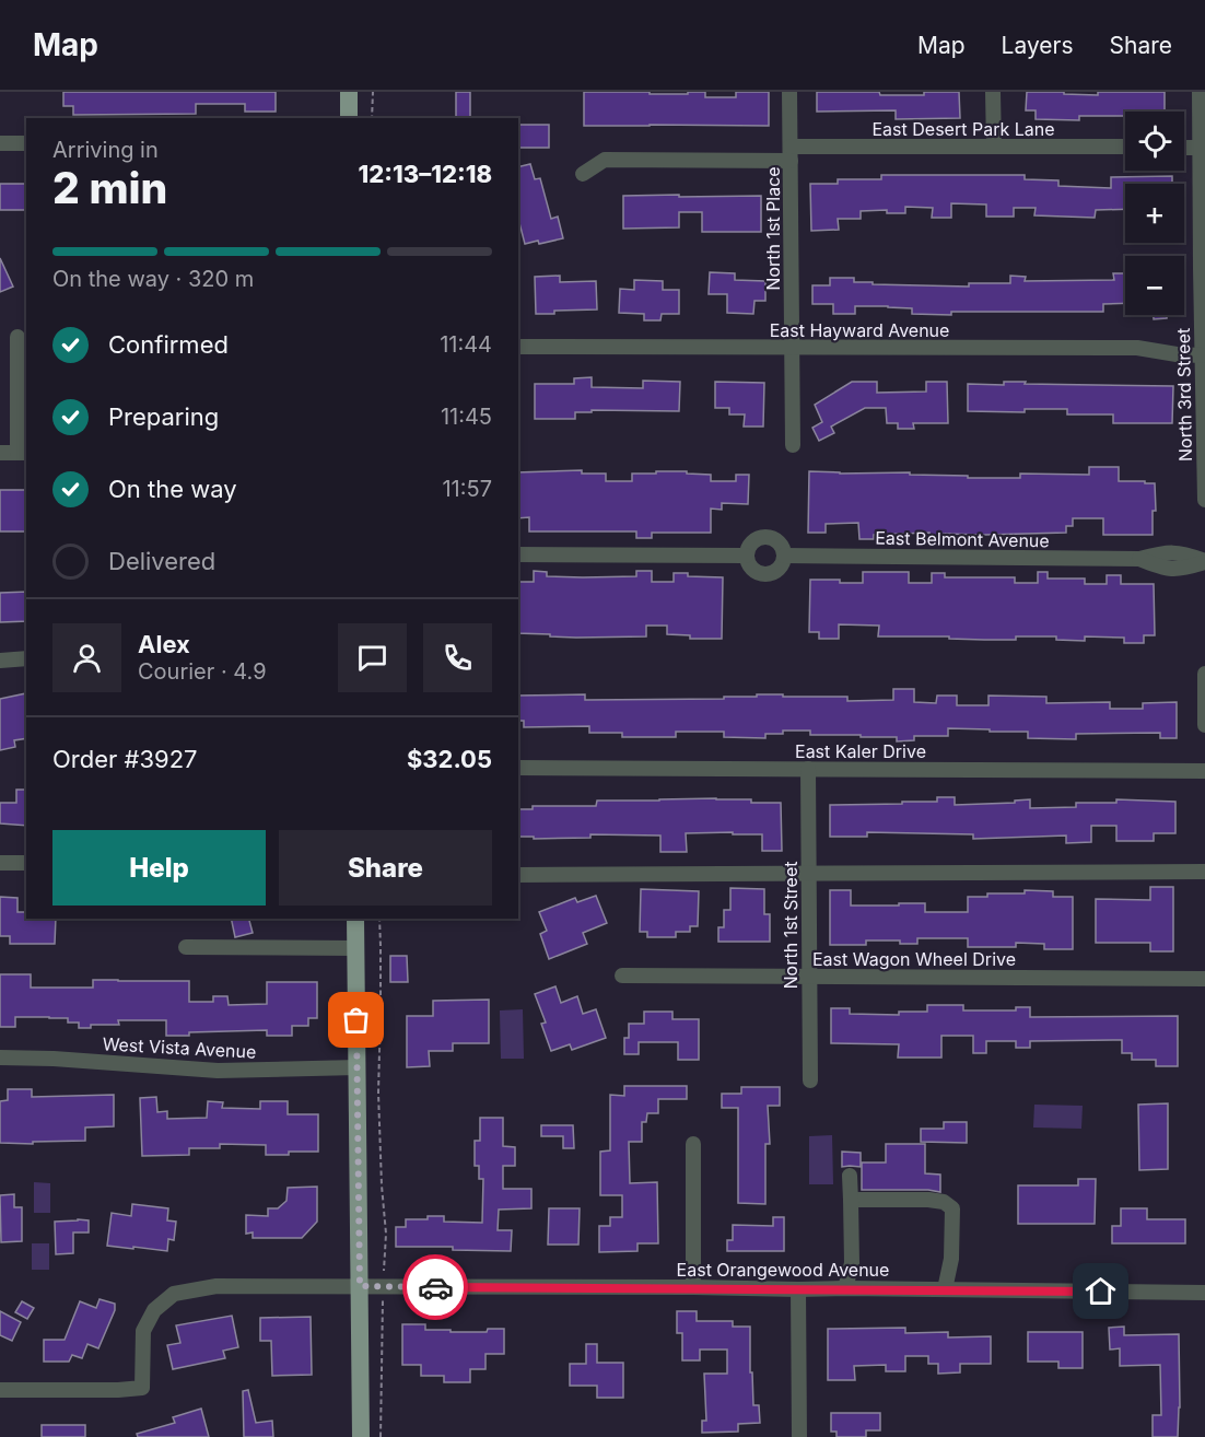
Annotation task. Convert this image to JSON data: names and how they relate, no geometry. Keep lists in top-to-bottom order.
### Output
{
  "streets": {
    "street": [
      "East Desert Park Lane",
      "North 1st Place",
      "East Hayward Avenue",
      "North 3rd Street",
      "East Belmont Avenue",
      "East Kaler Drive",
      "North 1st Street",
      "East Wagon Wheel Drive",
      "West Vista Avenue",
      "East Orangewood Avenue"
    ]
  },
  "crossings": [
    ["East Desert Park Lane", "North 1st Place"],
    ["North 1st Place", "East Hayward Avenue"],
    ["East Hayward Avenue", "North 3rd Street"],
    ["East Kaler Drive", "North 1st Street"],
    ["North 1st Street", "East Wagon Wheel Drive"]
  ],
  "page": {
    "header": "Map",
    "nav": ["Map", "Layers", "Share"],
    "map_buttons": ["+", "−"],
    "heading": ["2 min", "Arriving in", "12:13–12:18"],
    "panel": [
      "Alex",
      "Courier · 4.9",
      "Order #3927",
      "$32.05"
    ],
    "bar": "On the way · 320 m",
    "list": [
      ["Confirmed", "11:44"],
      ["Preparing", "11:45"],
      ["On the way", "11:57"],
      "Delivered"
    ],
    "buttons": ["Help", "Share"]
  }
}
